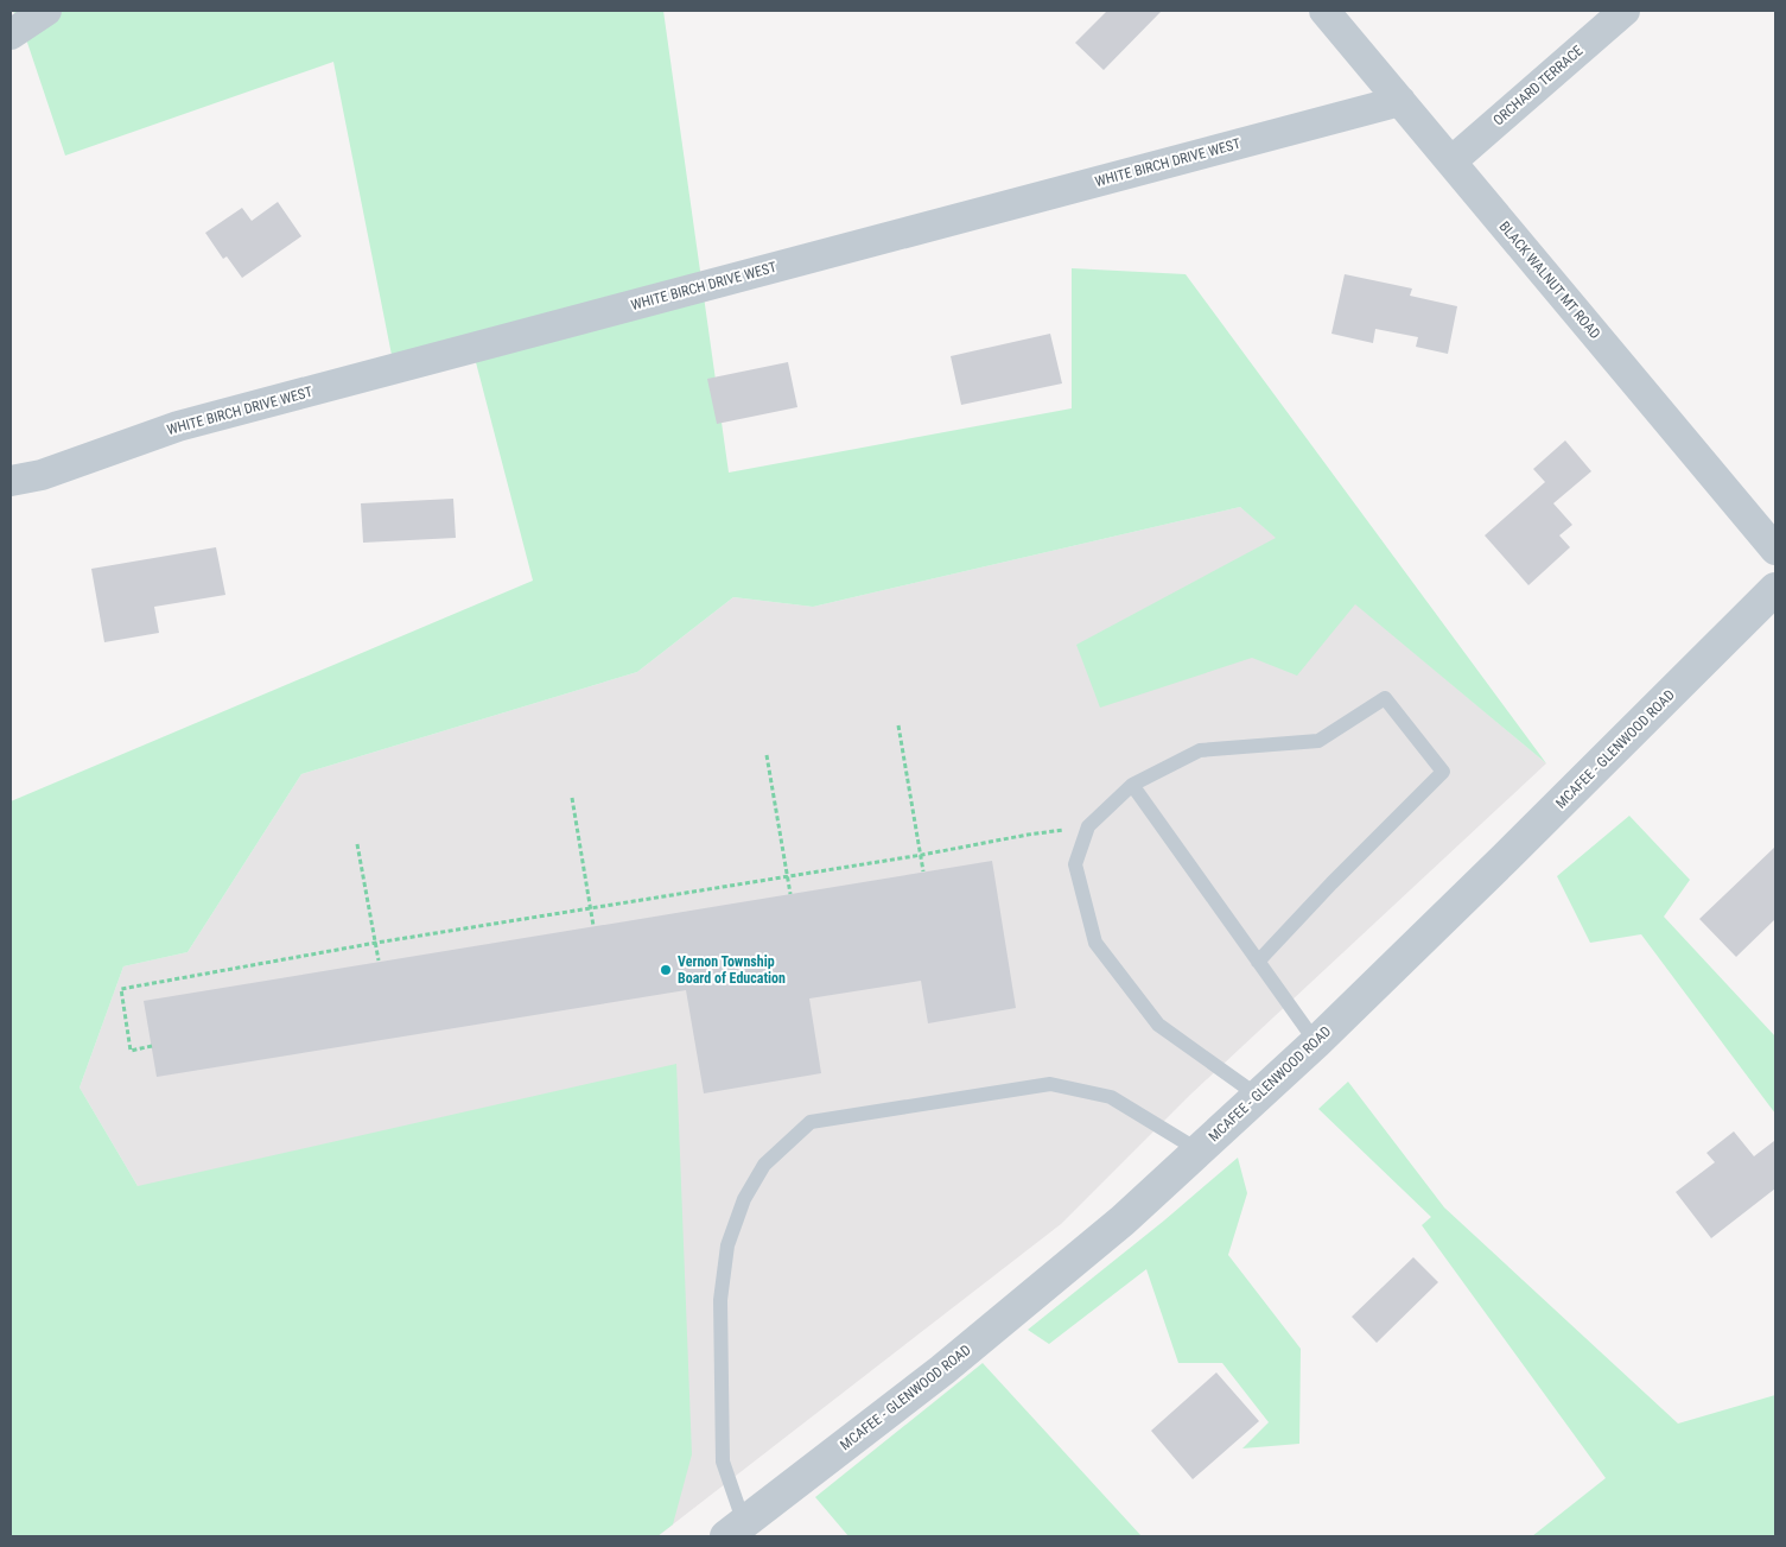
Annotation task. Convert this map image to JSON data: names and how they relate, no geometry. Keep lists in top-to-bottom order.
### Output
{
  "streets": {
    "street": [
      "ORCHARD TERRACE",
      "WHITE BIRCH DRIVE WEST",
      "BLACK WALNUT MT ROAD",
      "MCAFEE - GLENWOOD ROAD"
    ]
  },
  "crossings": [
    ["ORCHARD TERRACE", "BLACK WALNUT MT ROAD"],
    ["WHITE BIRCH DRIVE WEST", "BLACK WALNUT MT ROAD"]
  ],
  "places": ["Vernon Township Board of Education"]
}
